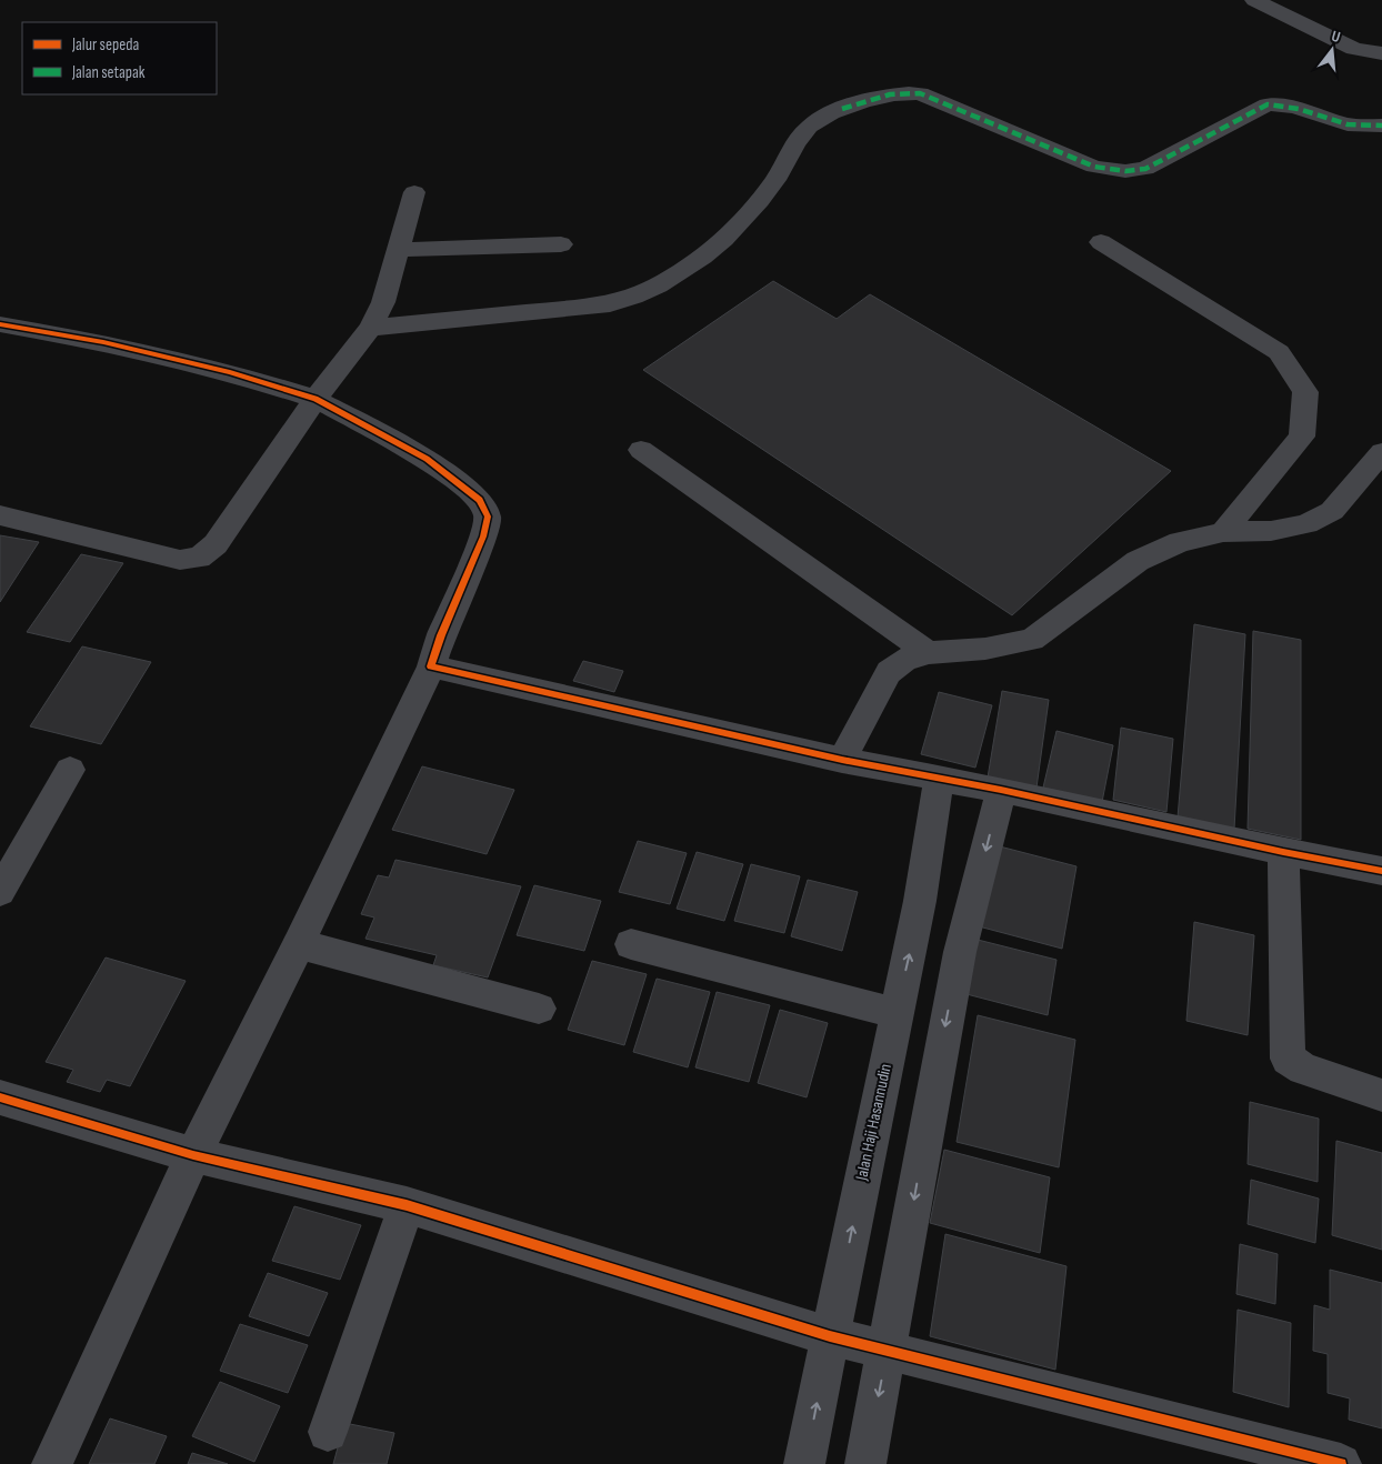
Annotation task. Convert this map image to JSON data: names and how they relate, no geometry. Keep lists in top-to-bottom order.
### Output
{
  "streets": {
    "street": ["Jalan Haji Hasannudin"]
  },
  "legend": ["Jalur sepeda", "Jalan setapak"],
  "north": "top"
}
